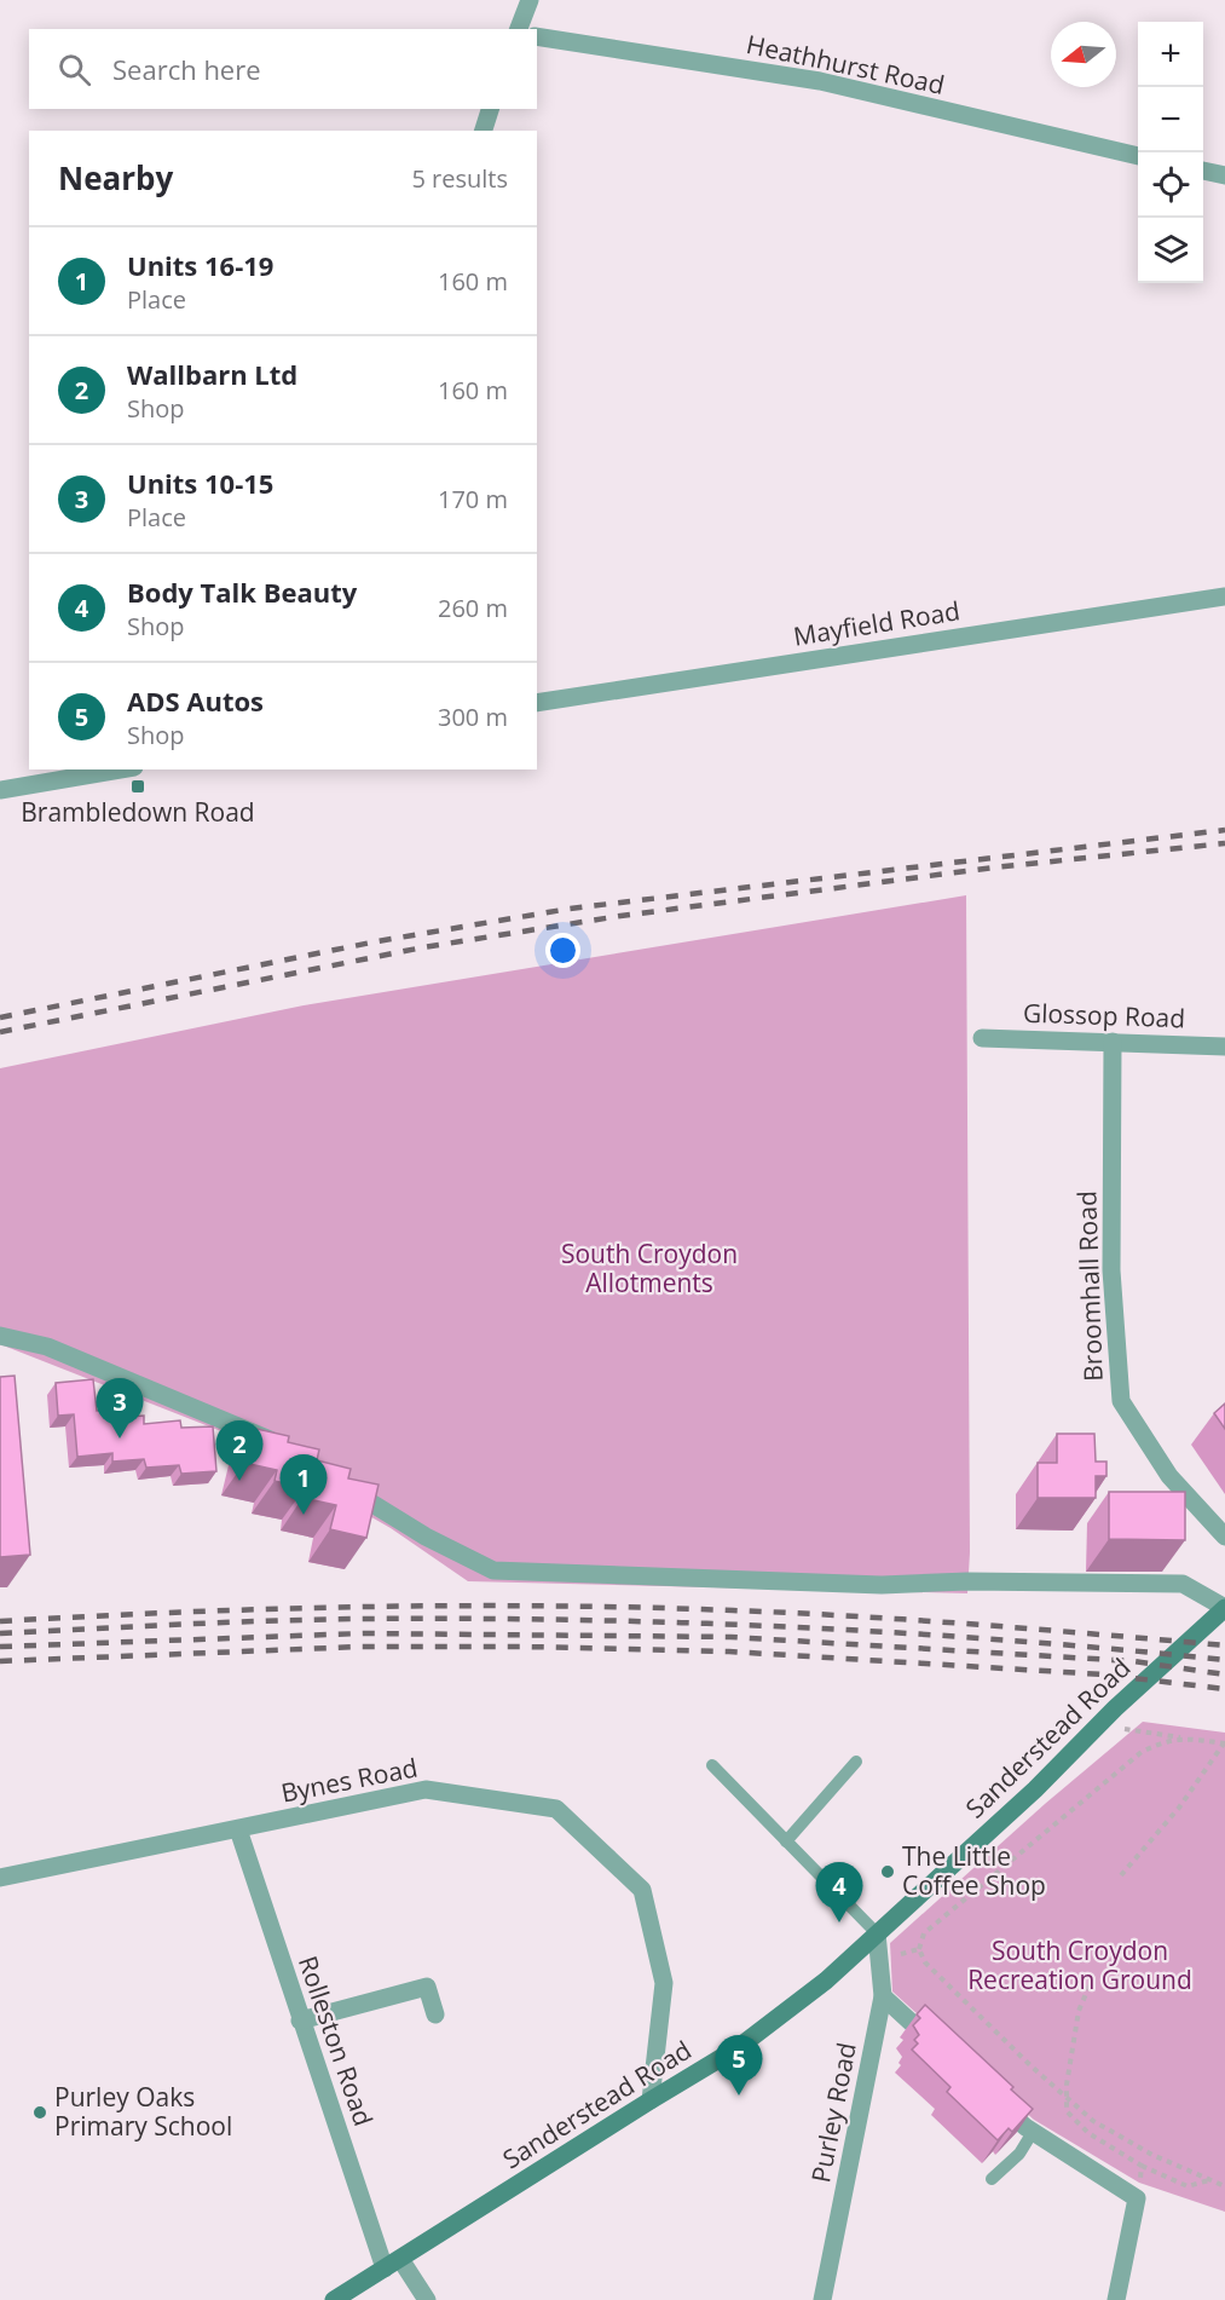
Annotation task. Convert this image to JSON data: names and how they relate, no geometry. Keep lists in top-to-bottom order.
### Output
{
  "streets": {
    "main road": ["Sanderstead Road"],
    "street": [
      "Heathhurst Road",
      "Mayfield Road",
      "Glossop Road",
      "Broomhall Road",
      "Bynes Road",
      "Rolleston Road",
      "Purley Road"
    ]
  },
  "crossings": [
    ["Glossop Road", "Broomhall Road"],
    ["Sanderstead Road", "Bynes Road"],
    ["Sanderstead Road", "Rolleston Road"],
    ["Sanderstead Road", "Purley Road"],
    ["Bynes Road", "Rolleston Road"]
  ],
  "parks": ["South Croydon Allotments", "South Croydon Recreation Ground"],
  "places": {
    "transit": ["Brambledown Road"],
    "other": ["The Little Coffee Shop", "Purley Oaks Primary School"]
  },
  "north": "left",
  "page": {
    "map_buttons": ["+", "−"],
    "search": "Search here",
    "heading": ["Nearby", "5 results"],
    "list": [
      {
        "mark": "1",
        "name": "Units 16-19",
        "note": "Place",
        "value": "160 m"
      },
      {
        "mark": "2",
        "name": "Wallbarn Ltd",
        "note": "Shop",
        "value": "160 m"
      },
      {
        "mark": "3",
        "name": "Units 10-15",
        "note": "Place",
        "value": "170 m"
      },
      {
        "mark": "4",
        "name": "Body Talk Beauty",
        "note": "Shop",
        "value": "260 m"
      },
      {
        "mark": "5",
        "name": "ADS Autos",
        "note": "Shop",
        "value": "300 m"
      }
    ],
    "pins": [
      "3",
      "2",
      "1",
      "4",
      "5"
    ]
  }
}
